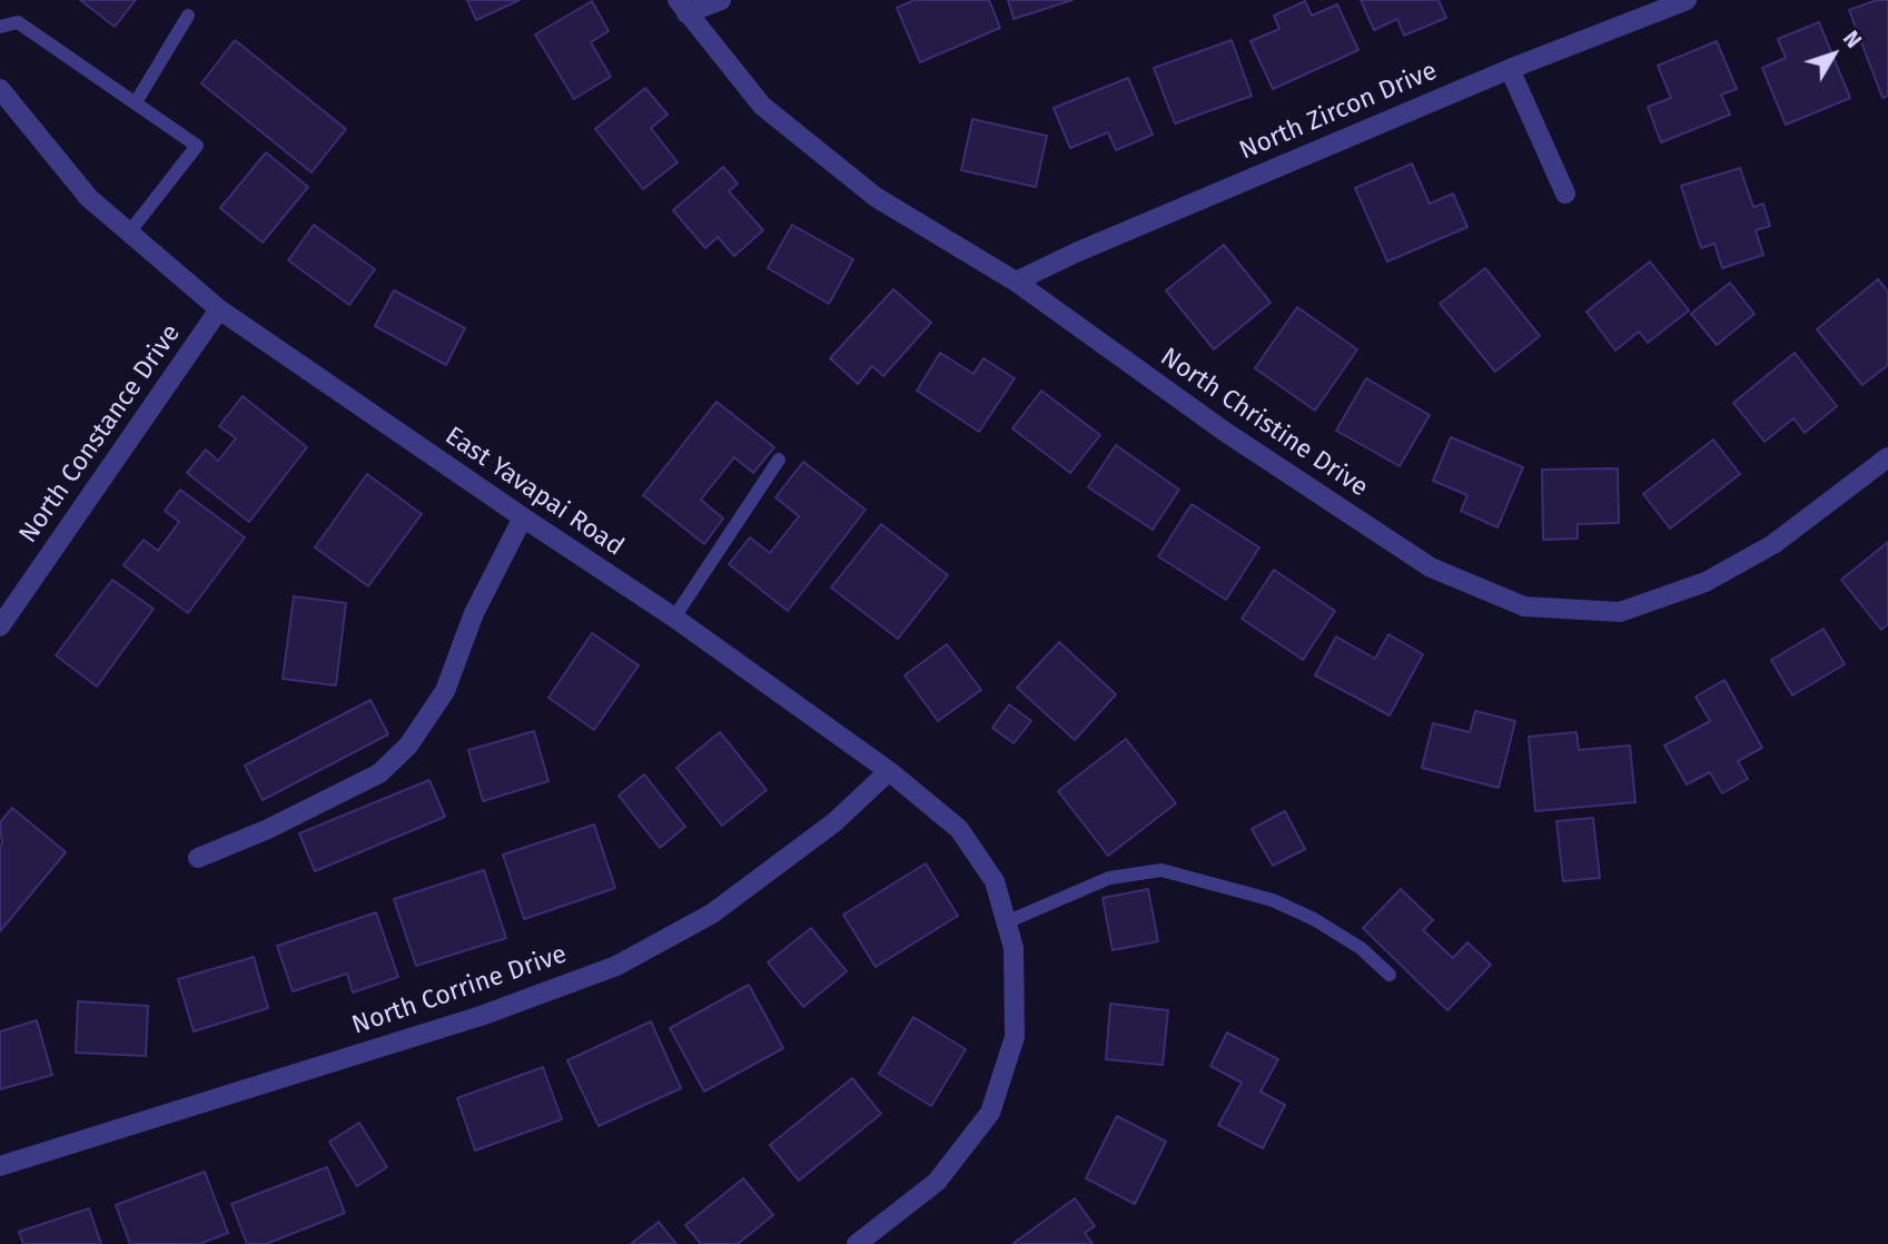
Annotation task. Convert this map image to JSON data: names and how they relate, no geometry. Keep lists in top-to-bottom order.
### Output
{
  "streets": {
    "street": [
      "North Zircon Drive",
      "North Christine Drive",
      "North Constance Drive",
      "East Yavapai Road",
      "North Corrine Drive"
    ]
  },
  "crossings": [
    ["North Zircon Drive", "North Christine Drive"],
    ["North Constance Drive", "East Yavapai Road"],
    ["East Yavapai Road", "North Corrine Drive"]
  ],
  "north": "top right"
}
